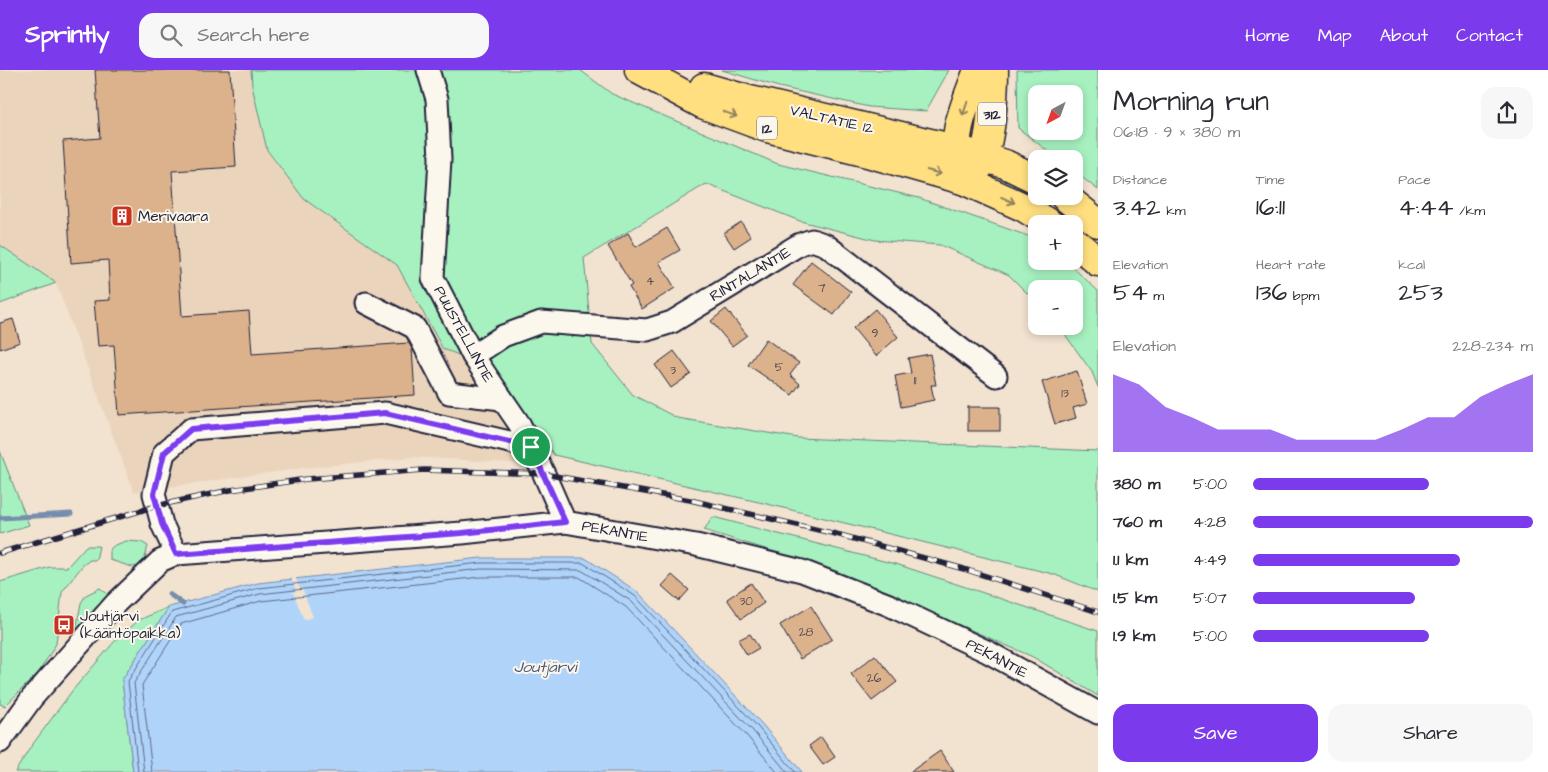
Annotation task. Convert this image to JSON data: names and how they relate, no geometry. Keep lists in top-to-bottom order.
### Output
{
  "streets": {
    "main road": ["312", "VALTATIE 12", "12"],
    "street": ["RINTALANTIE", "PUUSTELLINTIE", "PEKANTIE"]
  },
  "crossings": [
    ["312", "VALTATIE 12"],
    ["RINTALANTIE", "PUUSTELLINTIE"],
    ["PUUSTELLINTIE", "PEKANTIE"]
  ],
  "water": ["Joutjärvi"],
  "places": {
    "building": ["Merivaara"],
    "bus stop": ["Joutjärvi (kääntöpaikka)"]
  },
  "house_numbers": [
    "4",
    "7",
    "9",
    "5",
    "3",
    "11",
    "13",
    "30",
    "28",
    "26"
  ],
  "north": "bottom left",
  "page": {
    "header": "Sprintly",
    "search": "Search here",
    "nav": [
      "Home",
      "Map",
      "About",
      "Contact"
    ],
    "heading": ["Morning run", "06:18 · 9 × 380 m"],
    "map_buttons": ["+", "−"],
    "stats": [
      ["Distance", "3.42 km"],
      ["Time", "16:11"],
      ["Pace", "4:44 /km"],
      ["Elevation", "54 m"],
      ["Heart rate", "136 bpm"],
      ["kcal", "253"]
    ],
    "chart": ["Elevation", "228–234 m"],
    "list": [
      {
        "name": "380 m",
        "note": "5:00"
      },
      {
        "name": "760 m",
        "note": "4:28"
      },
      {
        "name": "1.1 km",
        "note": "4:49"
      },
      {
        "name": "1.5 km",
        "note": "5:07"
      },
      {
        "name": "1.9 km",
        "note": "5:00"
      }
    ],
    "buttons": ["Save", "Share"]
  }
}
